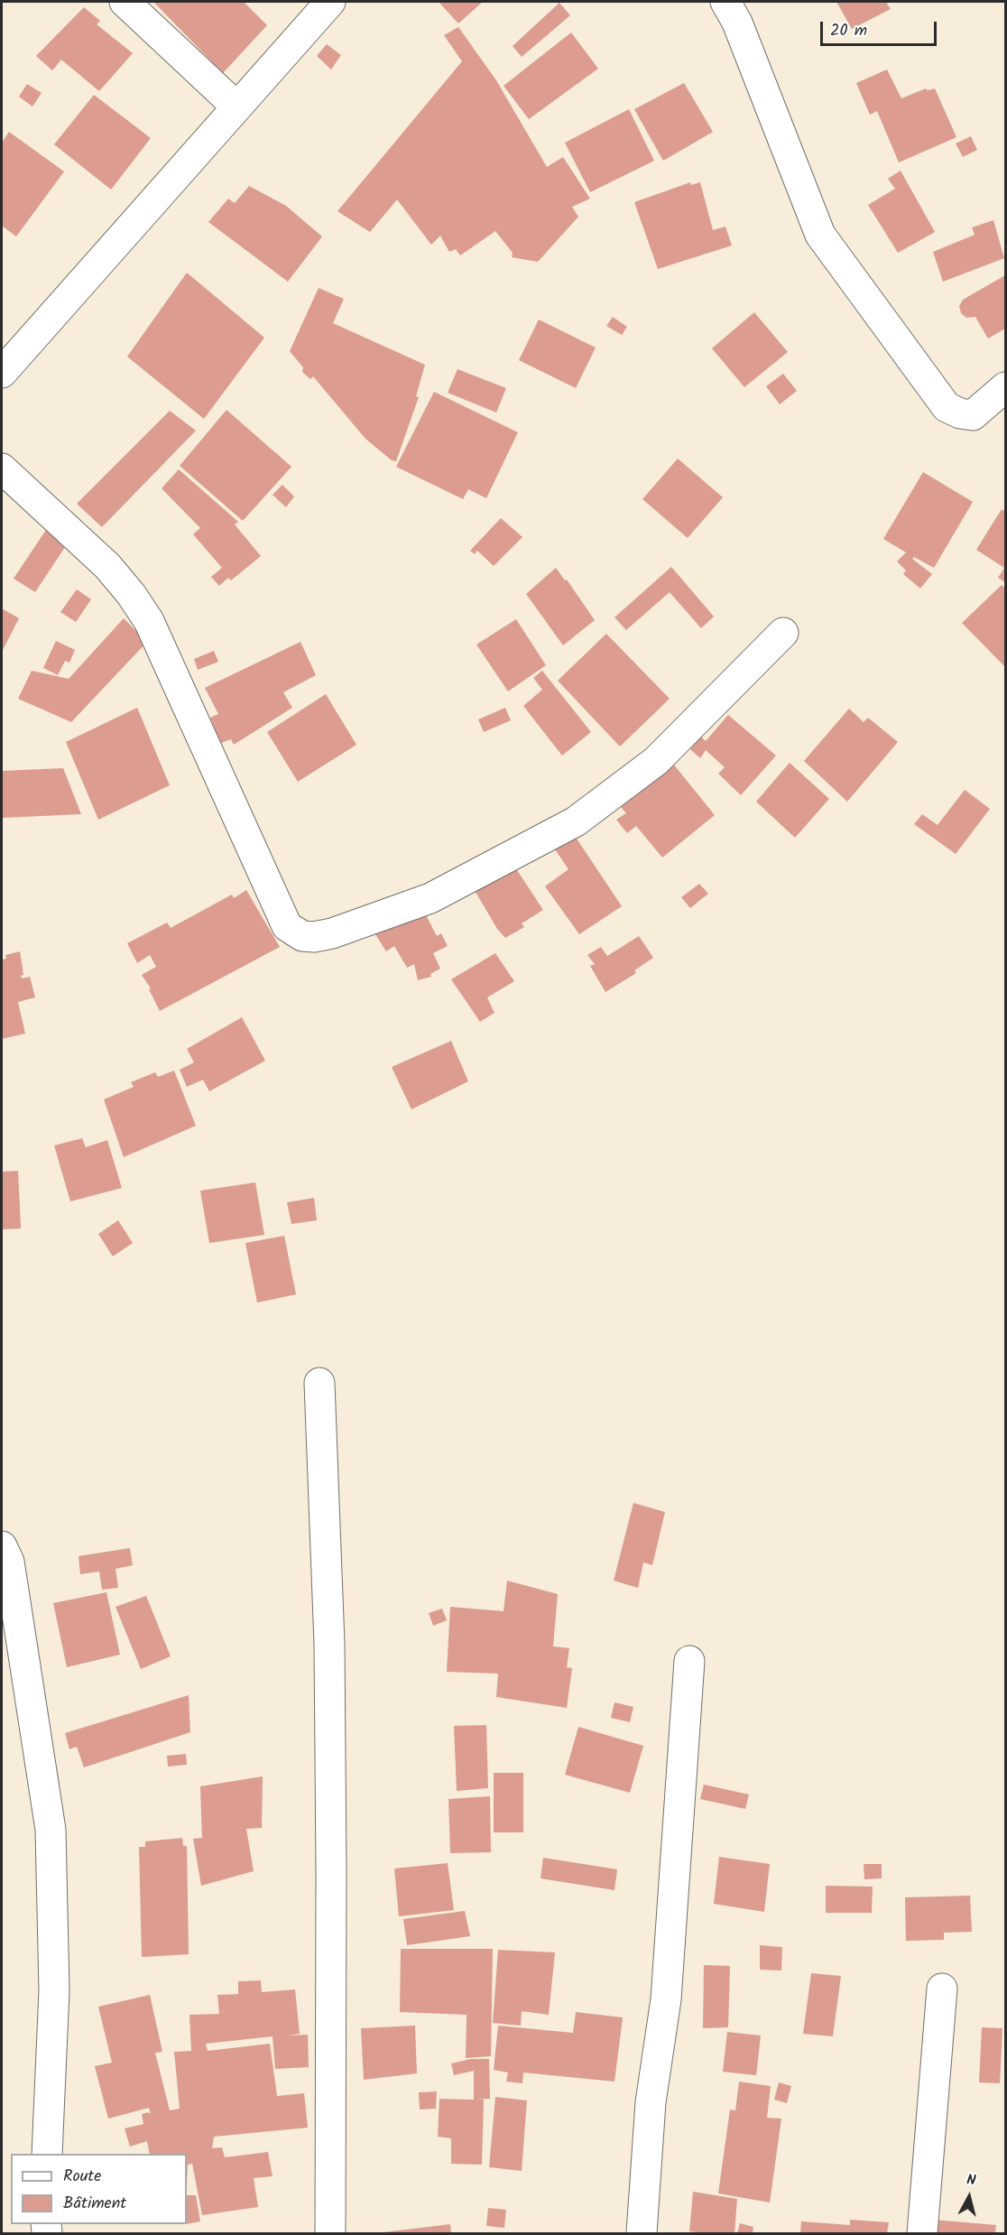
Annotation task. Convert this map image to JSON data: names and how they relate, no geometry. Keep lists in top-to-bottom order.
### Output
{
  "legend": ["Route", "Bâtiment"],
  "scale_bar": "20 m",
  "north": "top"
}
